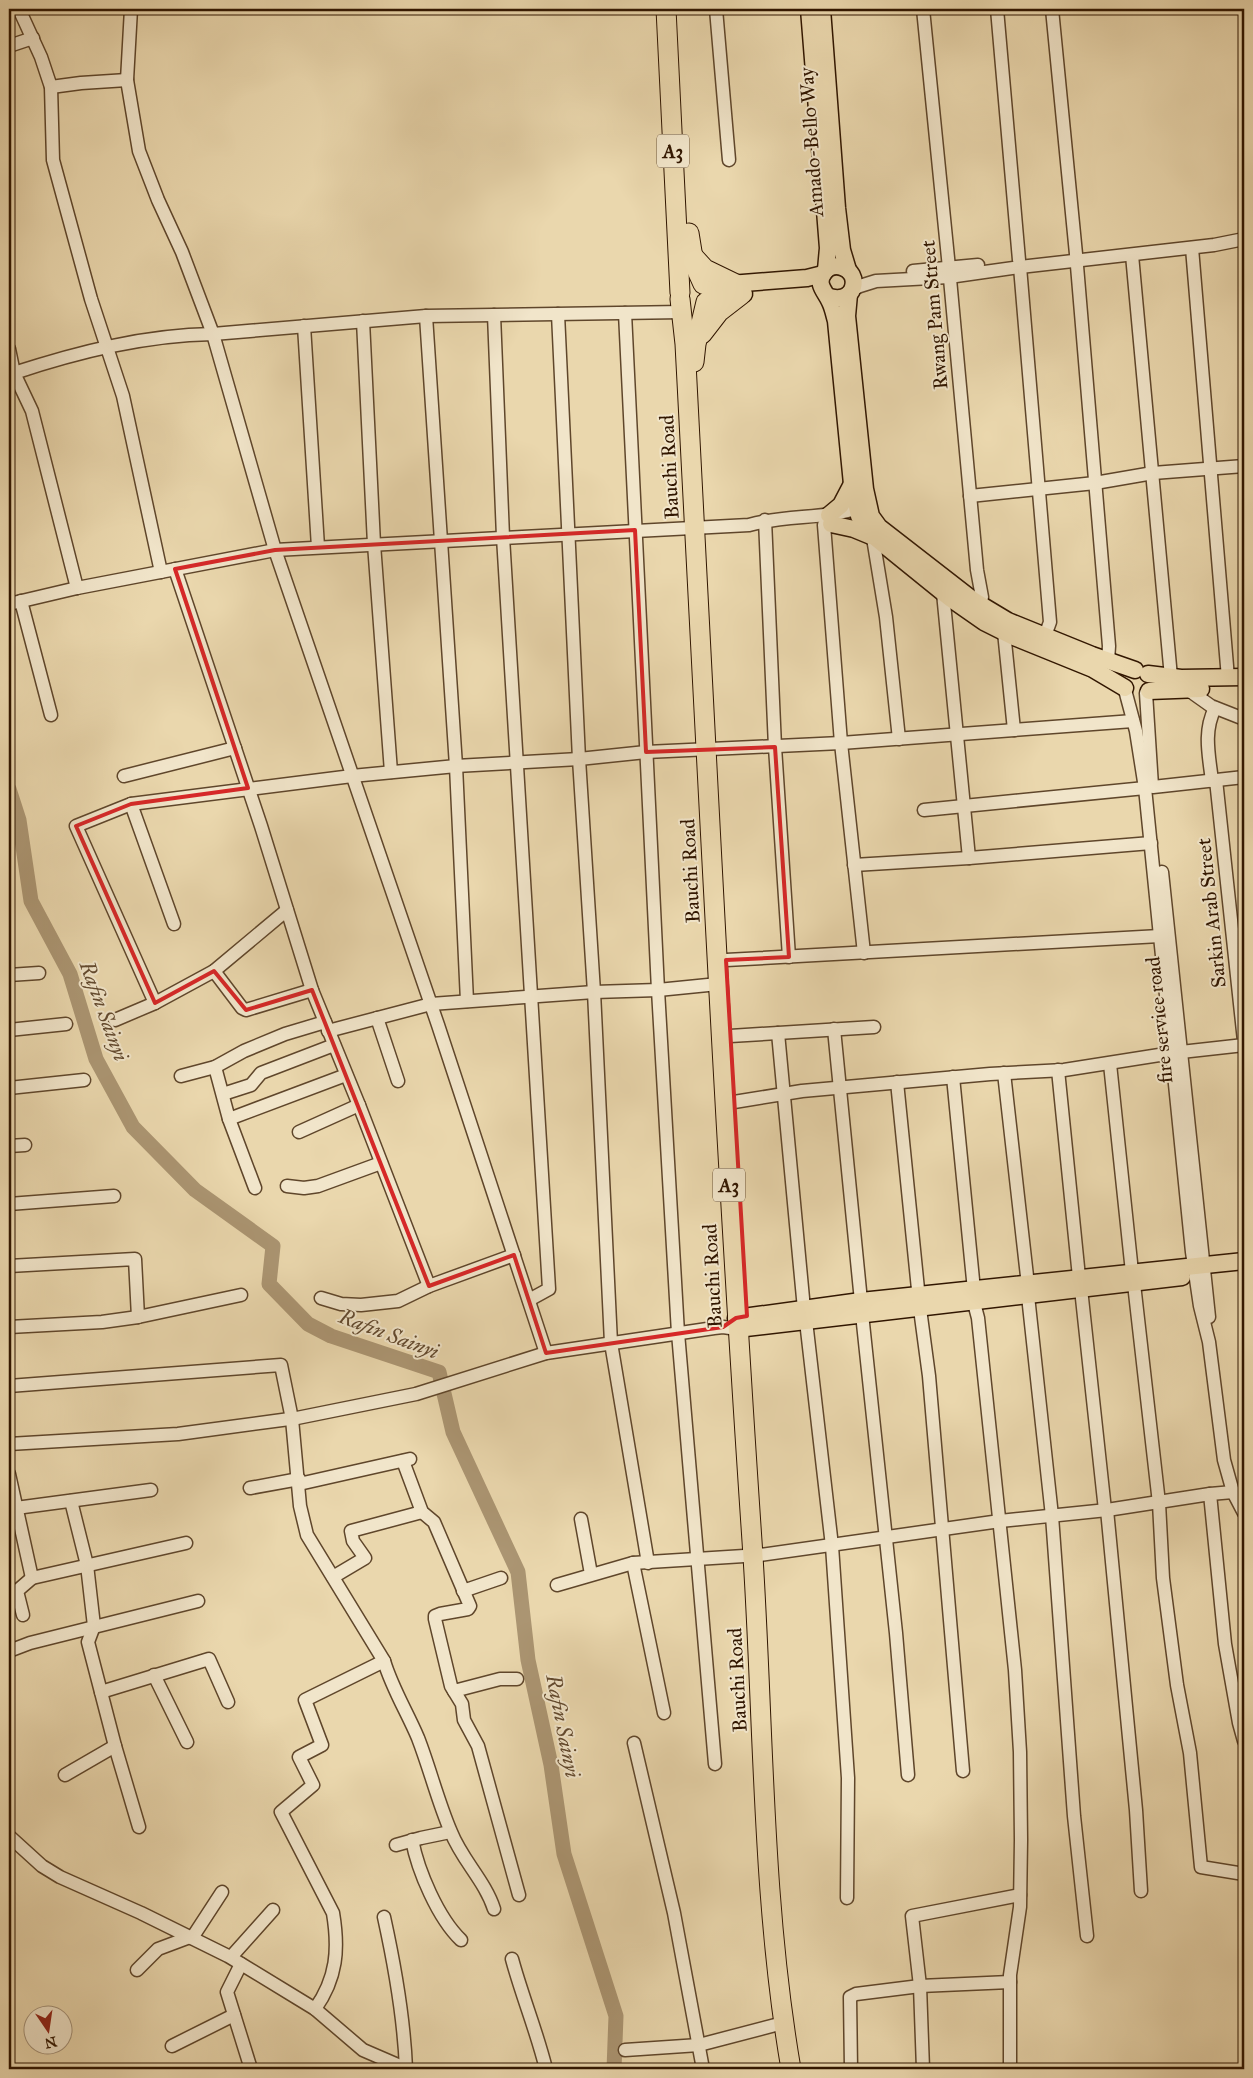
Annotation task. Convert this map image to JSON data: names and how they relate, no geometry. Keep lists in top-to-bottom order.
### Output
{
  "streets": {
    "highway": ["A3", "Bauchi Road"],
    "main road": ["Amado-Bello Way"],
    "street": ["Rwang Pam Street", "Sarkin Arab Street", "fire service road"]
  },
  "crossings": [
    ["A3", "Bauchi Road"]
  ],
  "water": ["Rafin Sainyi"],
  "north": "bottom"
}
